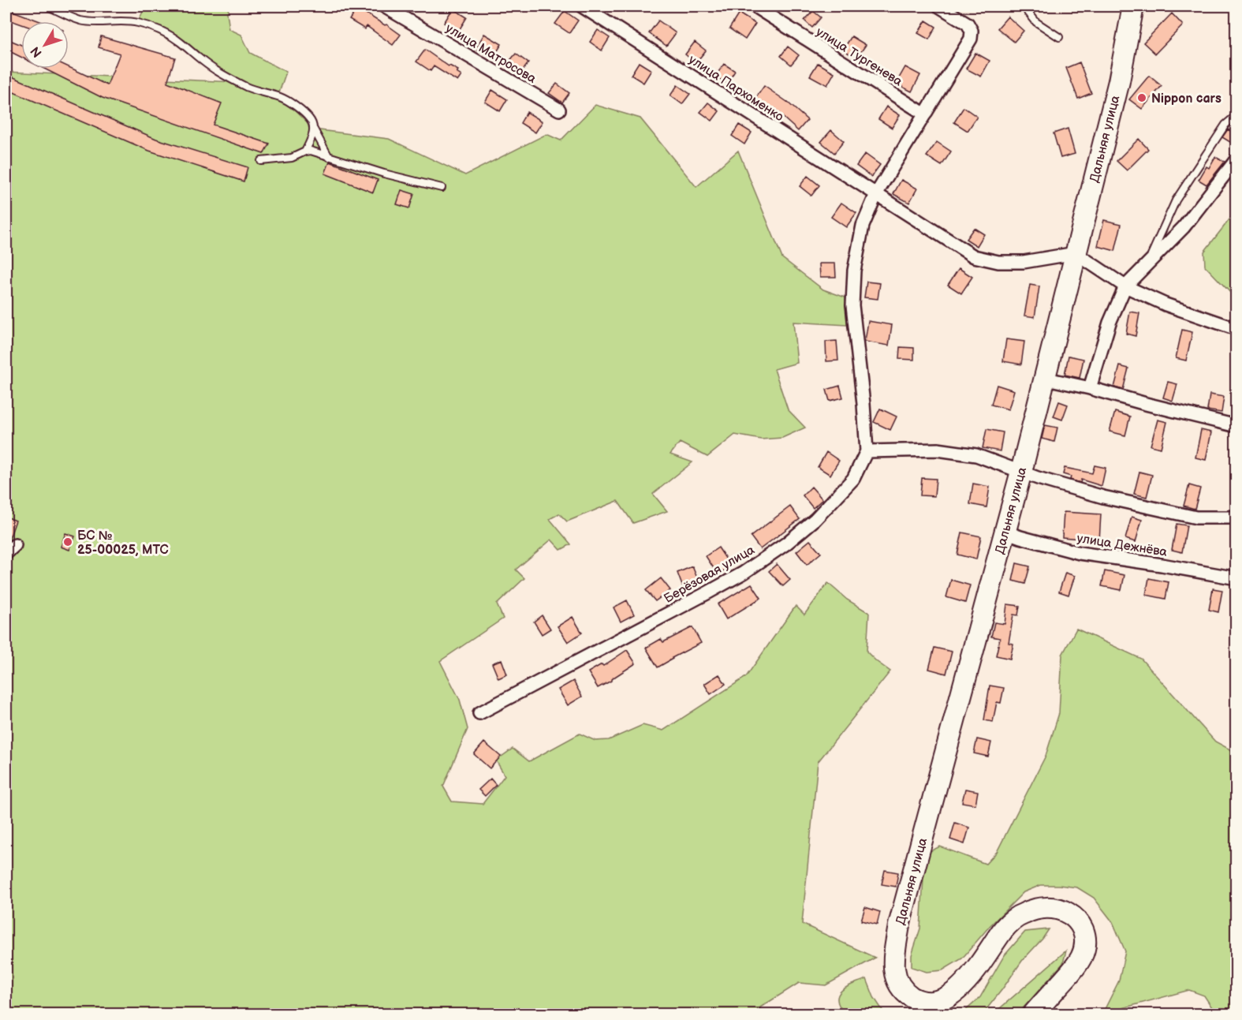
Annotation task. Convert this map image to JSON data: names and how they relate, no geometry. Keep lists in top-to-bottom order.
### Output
{
  "streets": {
    "main road": ["Дальняя улица"],
    "street": [
      "улица Матросова",
      "улица Тургенева",
      "улица Пархоменко",
      "улица Дежнёва",
      "Берёзовая улица"
    ]
  },
  "crossings": [
    ["улица Тургенева", "Берёзовая улица"],
    ["улица Пархоменко", "Дальняя улица"],
    ["улица Пархоменко", "Берёзовая улица"],
    ["Дальняя улица", "улица Дежнёва"]
  ],
  "places": ["Nippon cars", "БС № 25-00025, МТС"],
  "north": "bottom left"
}
